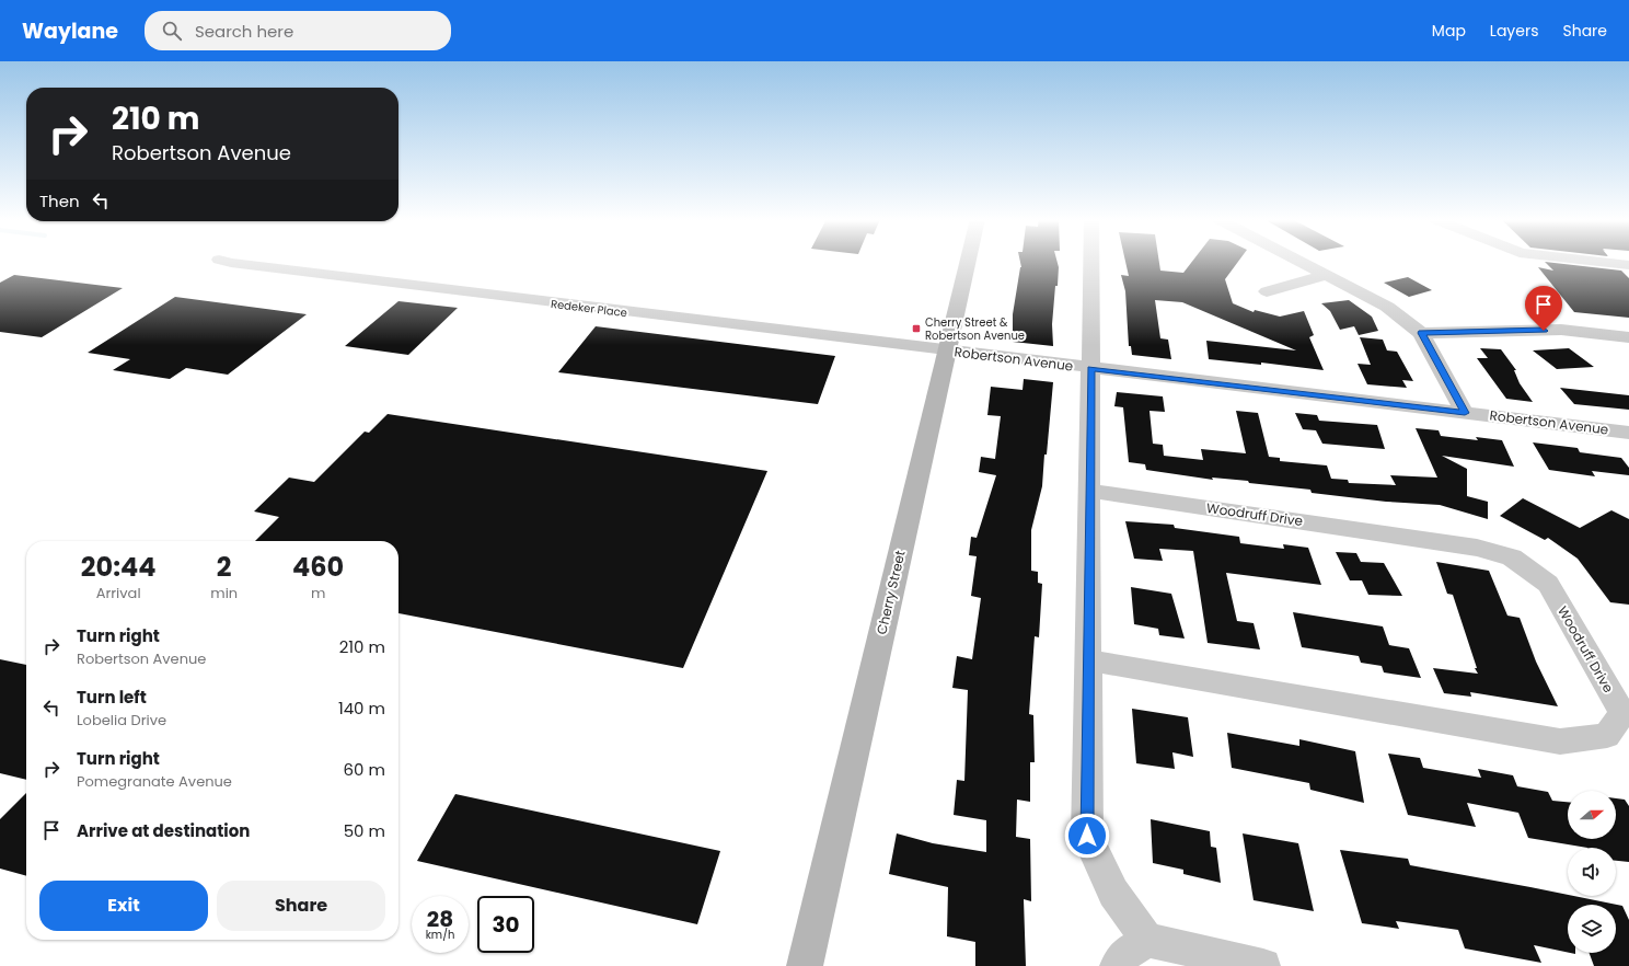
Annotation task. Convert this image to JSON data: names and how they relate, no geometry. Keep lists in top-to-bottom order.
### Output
{
  "streets": {
    "street": [
      "Redeker Place",
      "Robertson Avenue",
      "Woodruff Drive",
      "Cherry Street"
    ]
  },
  "crossings": [
    ["Redeker Place", "Robertson Avenue"],
    ["Redeker Place", "Cherry Street"],
    ["Robertson Avenue", "Cherry Street"]
  ],
  "places": {
    "transit": ["Cherry Street & Robertson Avenue"]
  },
  "north": "right",
  "page": {
    "header": "Waylane",
    "search": "Search here",
    "nav": ["Map", "Layers", "Share"],
    "turn": ["210 m", "Robertson Avenue"],
    "then": "Then",
    "eta": [
      "20:44",
      "Arrival",
      "2",
      "min",
      "460",
      "m"
    ],
    "list": [
      {
        "name": "Turn right",
        "note": "Robertson Avenue",
        "value": "210 m"
      },
      {
        "name": "Turn left",
        "note": "Lobelia Drive",
        "value": "140 m"
      },
      {
        "name": "Turn right",
        "note": "Pomegranate Avenue",
        "value": "60 m"
      },
      {
        "name": "Arrive at destination",
        "value": "50 m"
      }
    ],
    "buttons": ["Exit", "Share"],
    "speed": "28 km/h",
    "limit": "30"
  }
}
